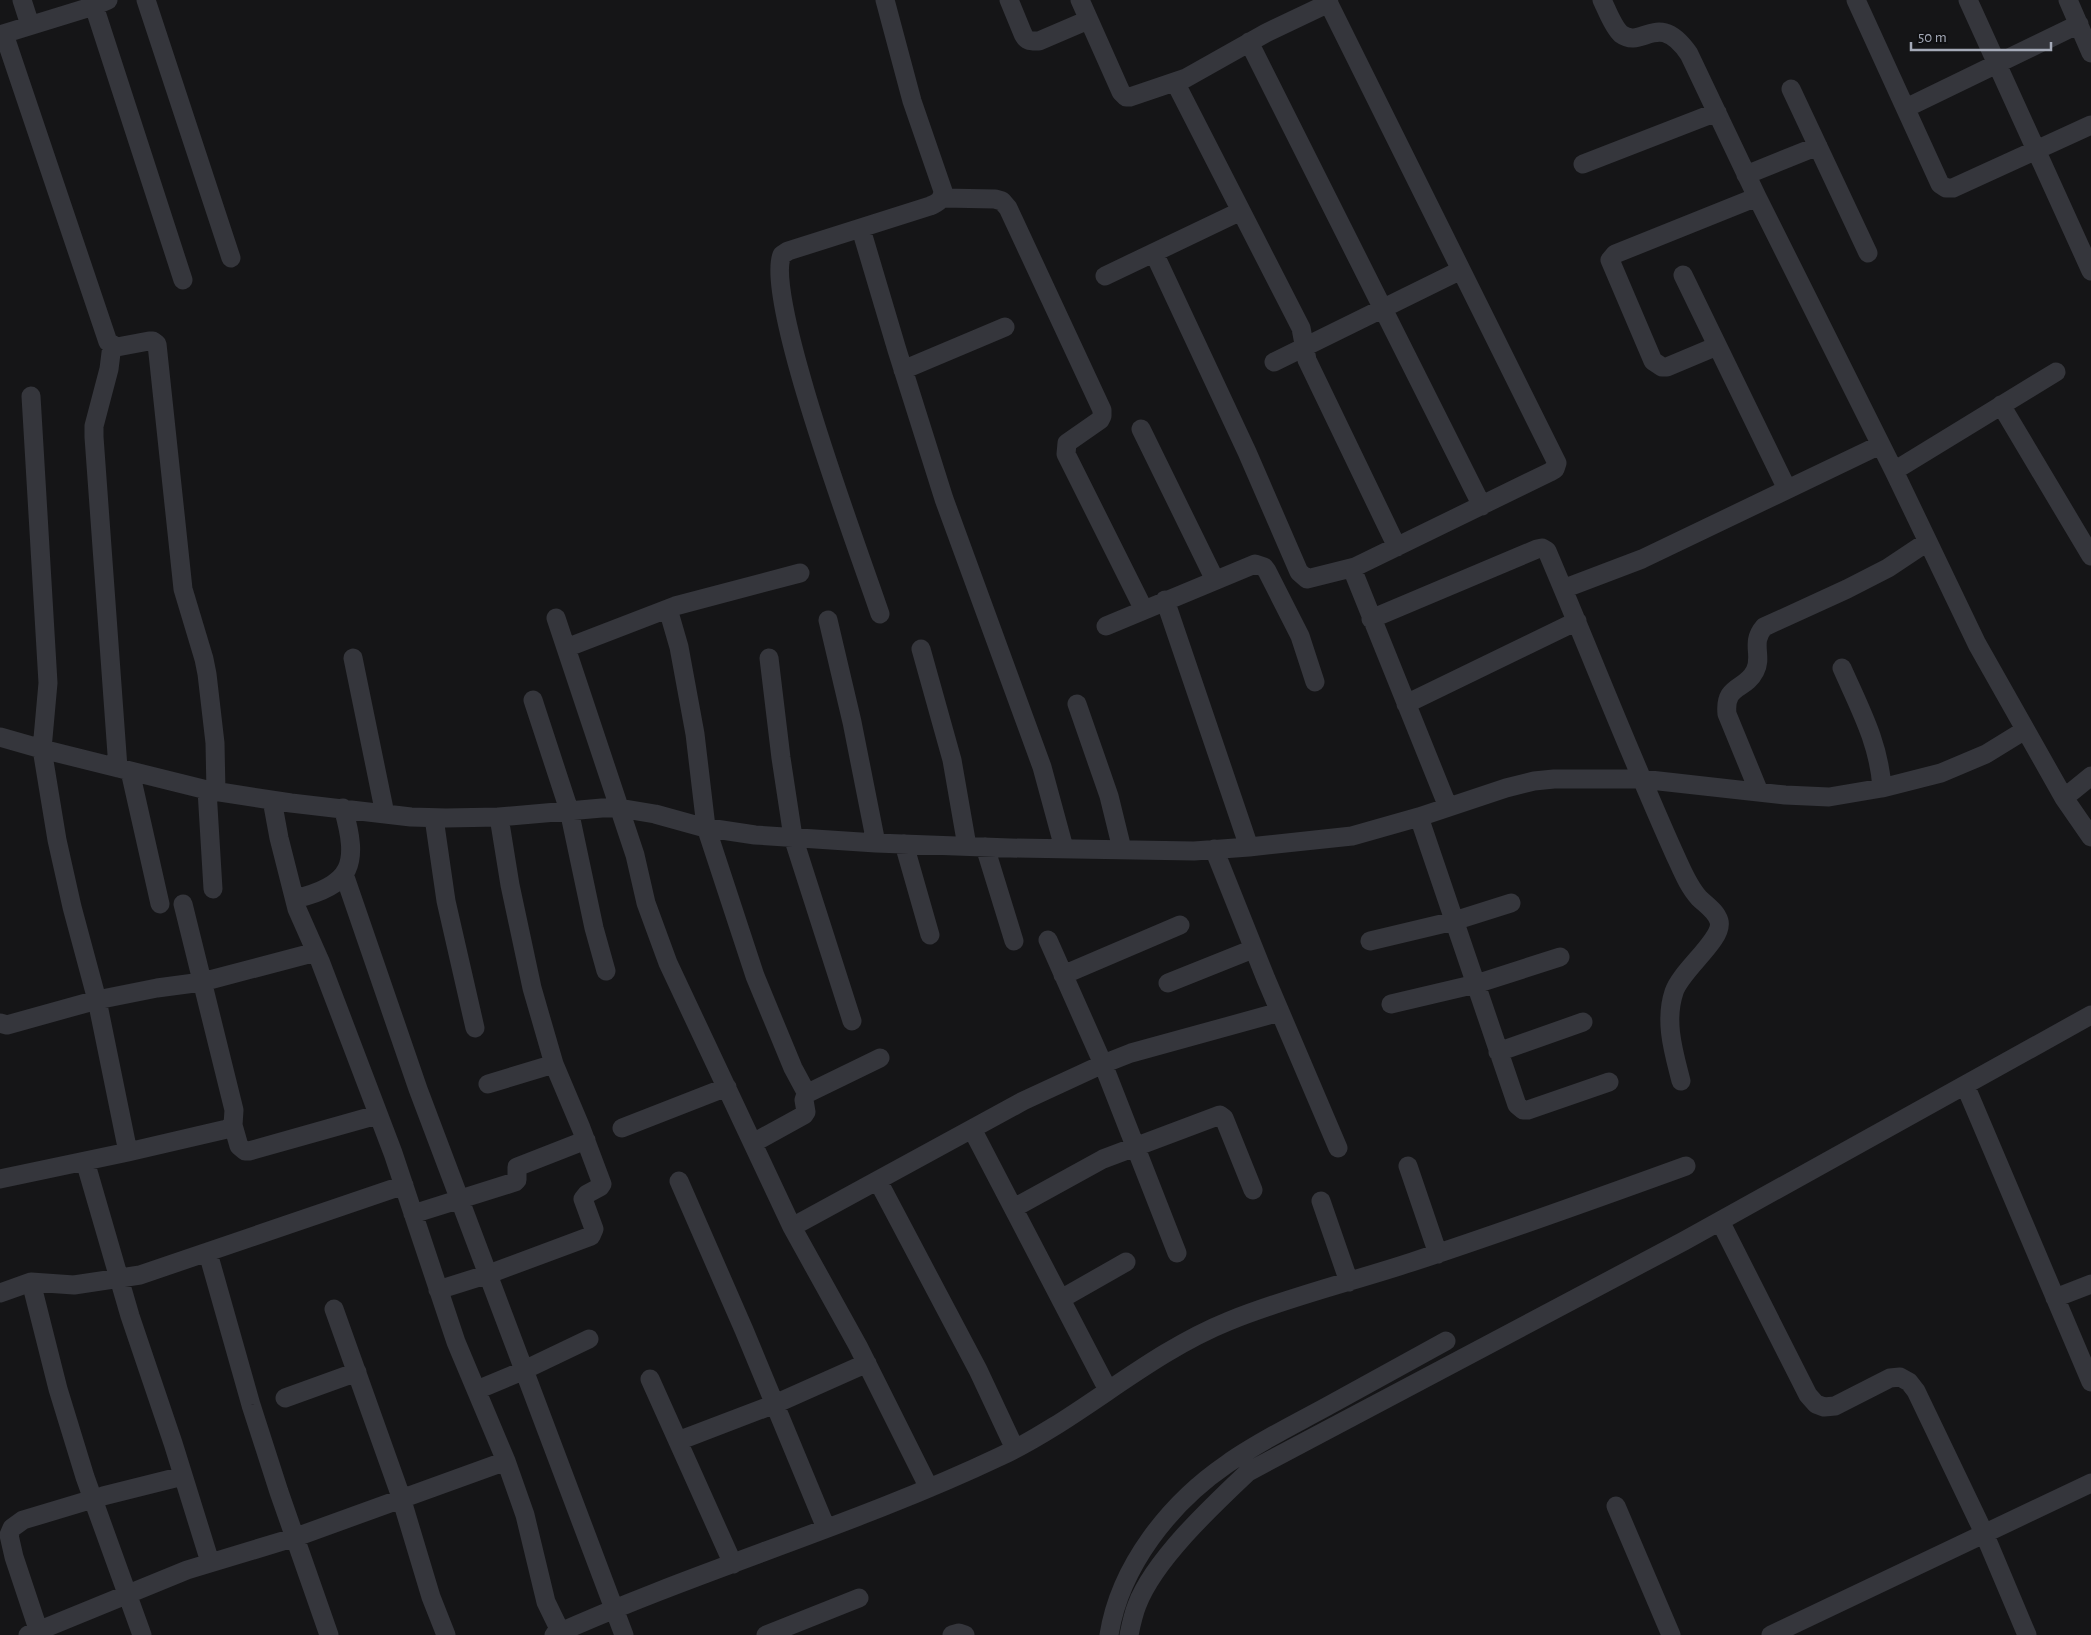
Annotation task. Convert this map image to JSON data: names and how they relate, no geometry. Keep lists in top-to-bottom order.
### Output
{
  "scale_bar": "50 m"
}
